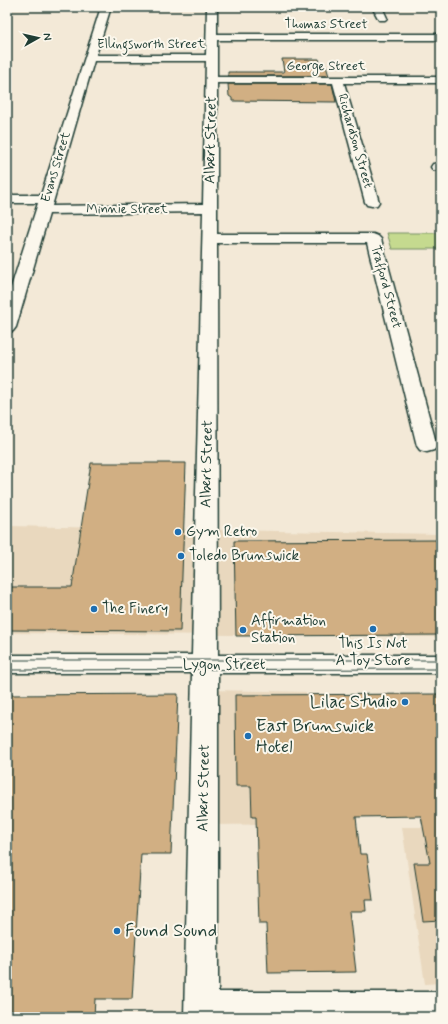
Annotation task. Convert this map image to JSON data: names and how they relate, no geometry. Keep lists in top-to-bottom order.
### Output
{
  "streets": {
    "street": [
      "Thomas Street",
      "Ellingsworth Street",
      "George Street",
      "Albert Street",
      "Richardson Street",
      "Evans Street",
      "Minnie Street",
      "Trafford Street",
      "Lygon Street"
    ]
  },
  "crossings": [
    ["Thomas Street", "Albert Street"],
    ["Ellingsworth Street", "Albert Street"],
    ["Ellingsworth Street", "Evans Street"],
    ["George Street", "Albert Street"],
    ["George Street", "Richardson Street"],
    ["Albert Street", "Minnie Street"],
    ["Albert Street", "Trafford Street"],
    ["Albert Street", "Lygon Street"],
    ["Evans Street", "Minnie Street"]
  ],
  "places": [
    "Gym Retro",
    "Toledo Brunswick",
    "The Finery",
    "This Is Not A Toy Store",
    "Affirmation Station",
    "Lilac Studio",
    "East Brunswick Hotel",
    "Found Sound"
  ],
  "north": "right"
}
